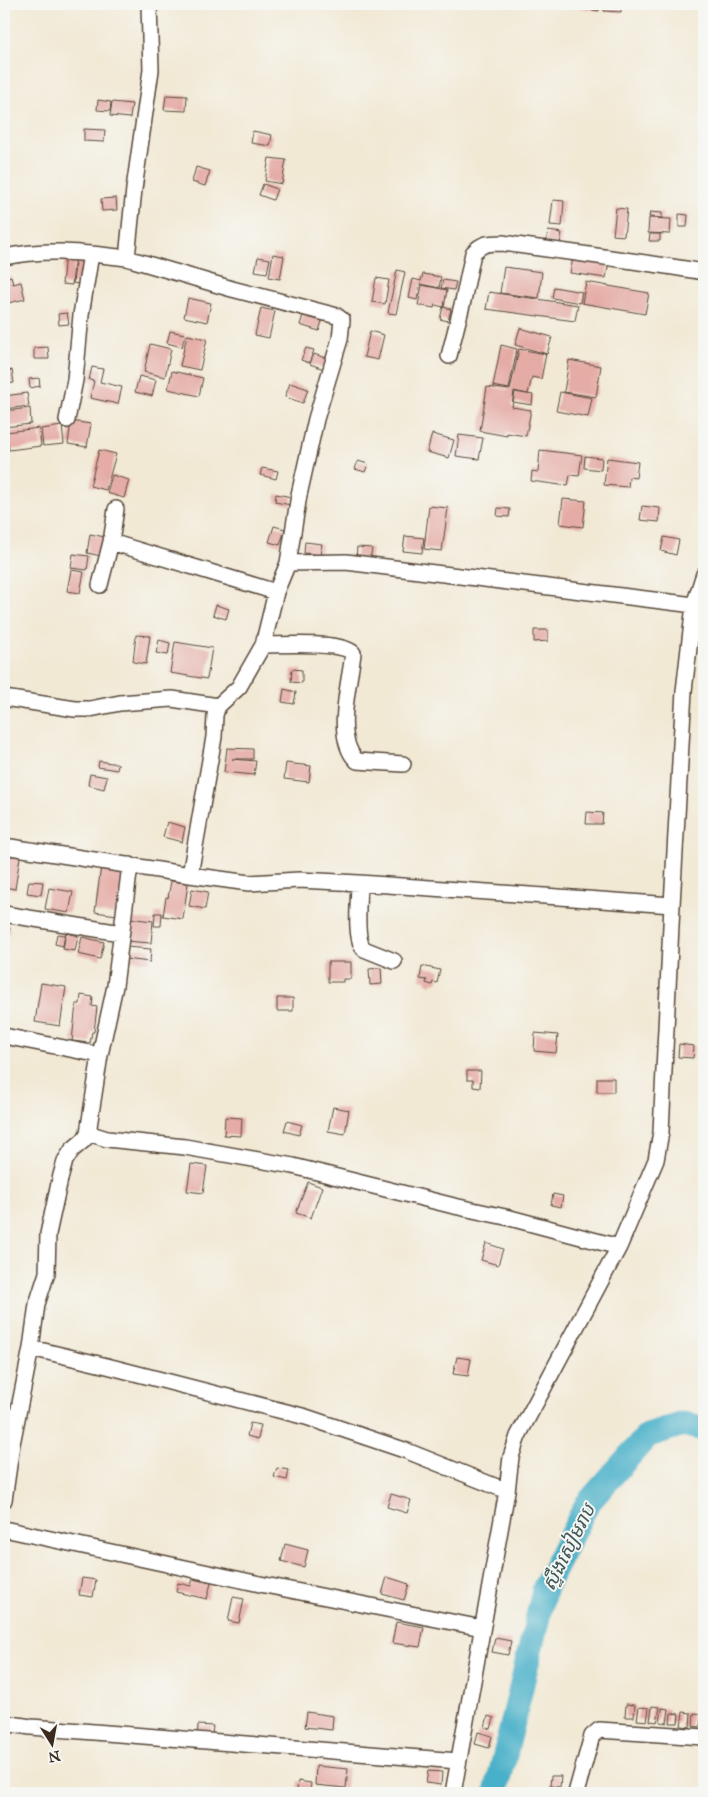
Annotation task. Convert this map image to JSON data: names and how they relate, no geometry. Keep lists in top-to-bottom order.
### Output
{
  "water": ["ស្ទឹងសៀមរាប"],
  "north": "bottom"
}
